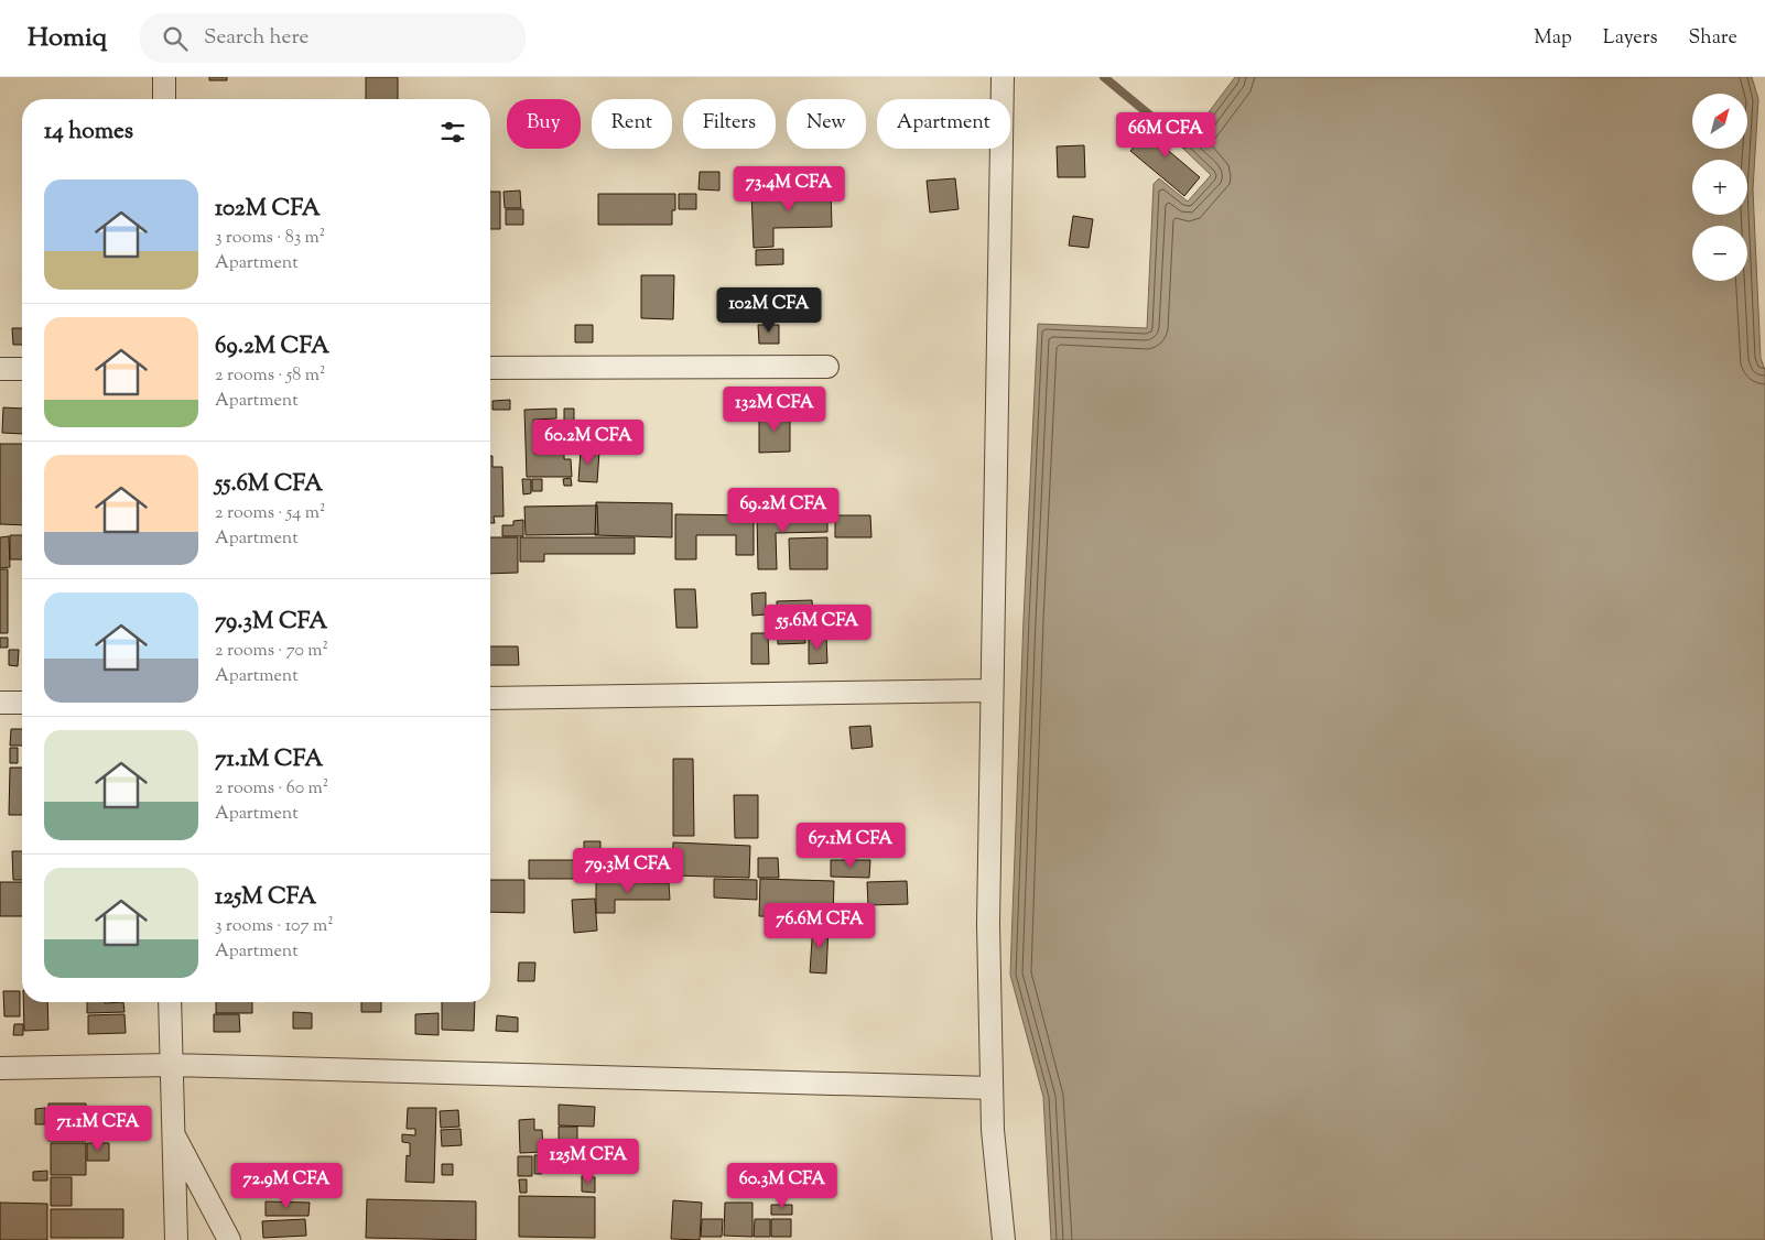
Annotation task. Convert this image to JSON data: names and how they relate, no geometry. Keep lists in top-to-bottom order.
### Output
{
  "north": "top right",
  "page": {
    "header": "Homiq",
    "search": "Search here",
    "nav": ["Map", "Layers", "Share"],
    "map_buttons": ["+", "−"],
    "chip": [
      "Buy",
      "Rent",
      "Filters",
      "New",
      "Apartment"
    ],
    "heading": "14 homes",
    "price": [
      "66M CFA",
      "73.4M CFA",
      "102M CFA",
      "132M CFA",
      "60.2M CFA",
      "69.2M CFA",
      "55.6M CFA",
      "67.1M CFA",
      "79.3M CFA",
      "76.6M CFA",
      "71.1M CFA",
      "125M CFA",
      "72.9M CFA",
      "60.3M CFA"
    ],
    "list": [
      {
        "name": "102M CFA",
        "note": "3 rooms · 83 m² · Apartment"
      },
      {
        "name": "69.2M CFA",
        "note": "2 rooms · 58 m² · Apartment"
      },
      {
        "name": "55.6M CFA",
        "note": "2 rooms · 54 m² · Apartment"
      },
      {
        "name": "79.3M CFA",
        "note": "2 rooms · 70 m² · Apartment"
      },
      {
        "name": "71.1M CFA",
        "note": "2 rooms · 60 m² · Apartment"
      },
      {
        "name": "125M CFA",
        "note": "3 rooms · 107 m² · Apartment"
      }
    ]
  }
}
